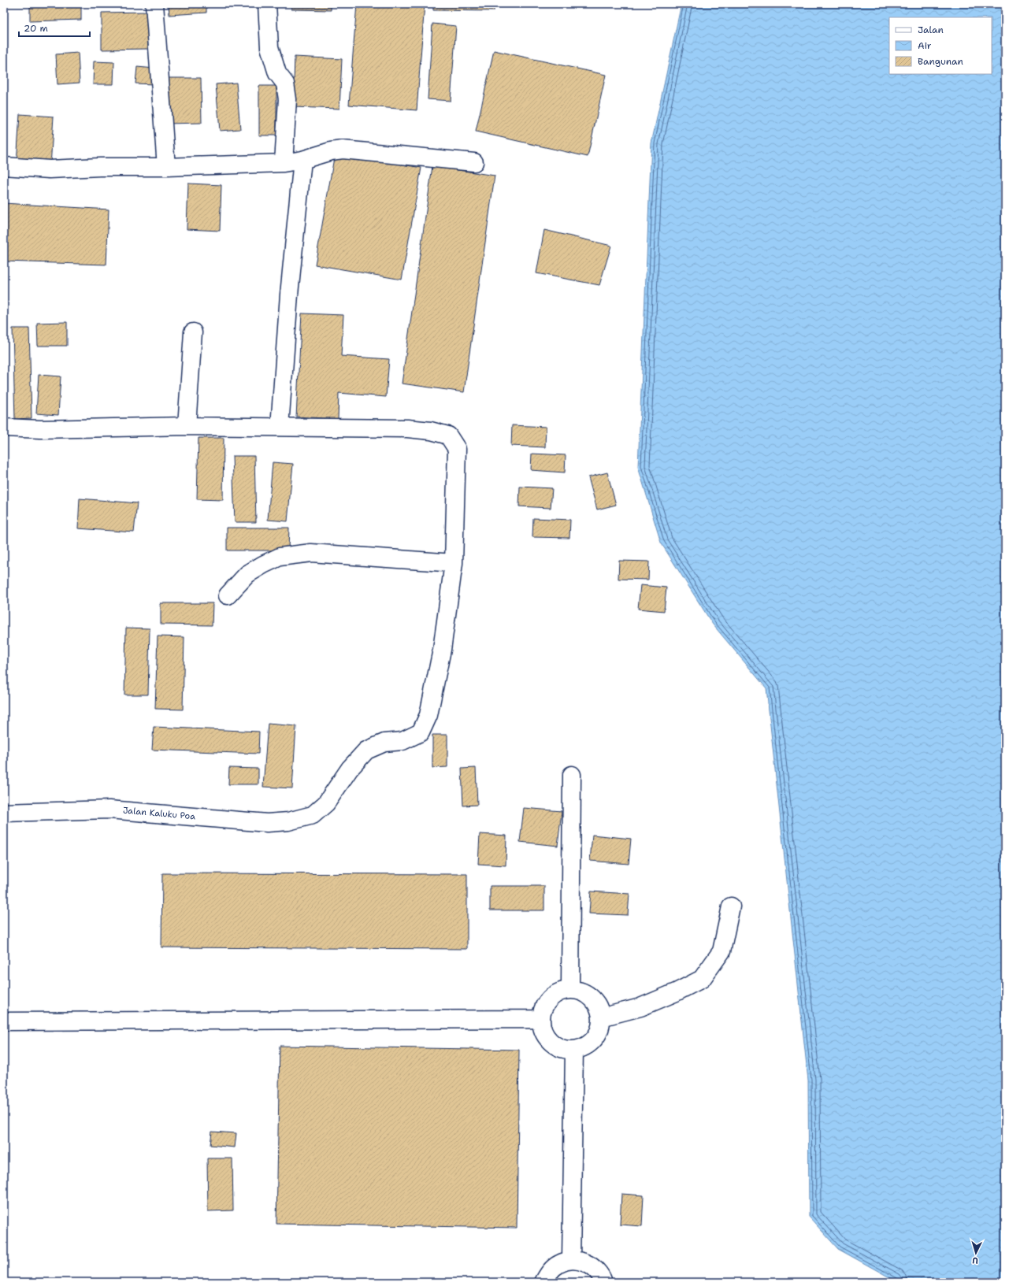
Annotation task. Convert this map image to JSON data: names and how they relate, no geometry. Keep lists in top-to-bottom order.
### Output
{
  "streets": {
    "street": ["Jalan Kaluku Poa"]
  },
  "legend": ["Jalan", "Air", "Bangunan"],
  "scale_bar": "20 m",
  "north": "bottom"
}
